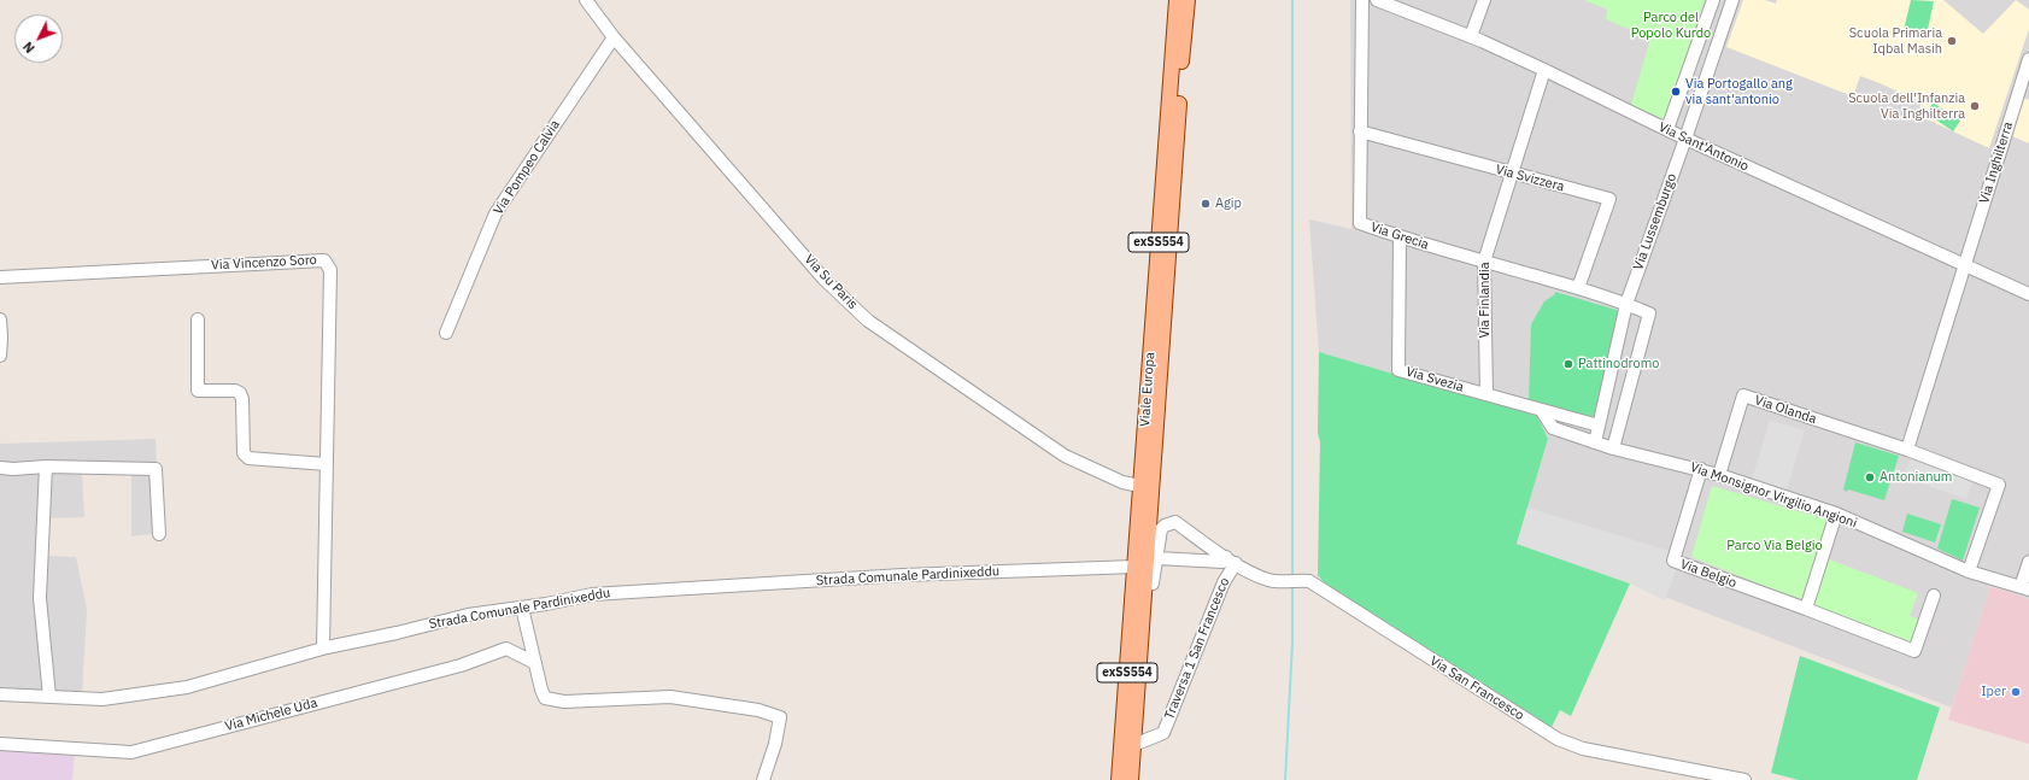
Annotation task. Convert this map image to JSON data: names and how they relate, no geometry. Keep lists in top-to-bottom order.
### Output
{
  "streets": {
    "main road": ["exSS554", "Viale Europa"],
    "street": [
      "Via Sant'Antonio",
      "Via Inghilterra",
      "Via Pompeo Calvia",
      "Via Svizzera",
      "Via Lussemburgo",
      "Via Grecia",
      "Via Vincenzo Soro",
      "Via Su Paris",
      "Via Finlandia",
      "Via Svezia",
      "Via Olanda",
      "Via Monsignor Virgilio Angioni",
      "Via Belgio",
      "Strada Comunale Pardinixeddu",
      "Traversa 1 San Francesco",
      "Via San Francesco",
      "Via Michele Uda"
    ]
  },
  "crossings": [
    ["Via Sant'Antonio", "Via Inghilterra"],
    ["Via Sant'Antonio", "Via Lussemburgo"],
    ["Via Sant'Antonio", "Via Finlandia"],
    ["Via Pompeo Calvia", "Via Su Paris"],
    ["Via Svizzera", "Via Grecia"],
    ["Via Svizzera", "Via Finlandia"],
    ["Via Lussemburgo", "Via Grecia"],
    ["Via Lussemburgo", "Via Svezia"],
    ["Via Lussemburgo", "Via Monsignor Virgilio Angioni"],
    ["Via Grecia", "Via Finlandia"],
    ["Via Grecia", "Via Svezia"],
    ["Via Vincenzo Soro", "Strada Comunale Pardinixeddu"],
    ["Via Su Paris", "Viale Europa"],
    ["Via Finlandia", "Via Svezia"],
    ["Viale Europa", "Strada Comunale Pardinixeddu"],
    ["Viale Europa", "Traversa 1 San Francesco"],
    ["Viale Europa", "Via San Francesco"],
    ["Via Olanda", "Via Monsignor Virgilio Angioni"],
    ["Via Monsignor Virgilio Angioni", "Via Belgio"],
    ["Traversa 1 San Francesco", "Via San Francesco"]
  ],
  "parks": ["Parco del Popolo Kurdo", "Parco Via Belgio"],
  "places": [
    "Scuola Primaria Iqbal Masih",
    "Via Portogallo ang via sant'antonio",
    "Scuola dell'Infanzia Via Inghilterra",
    "Agip",
    "Pattinodromo",
    "Antonianum",
    "Iper"
  ],
  "north": "bottom left"
}
